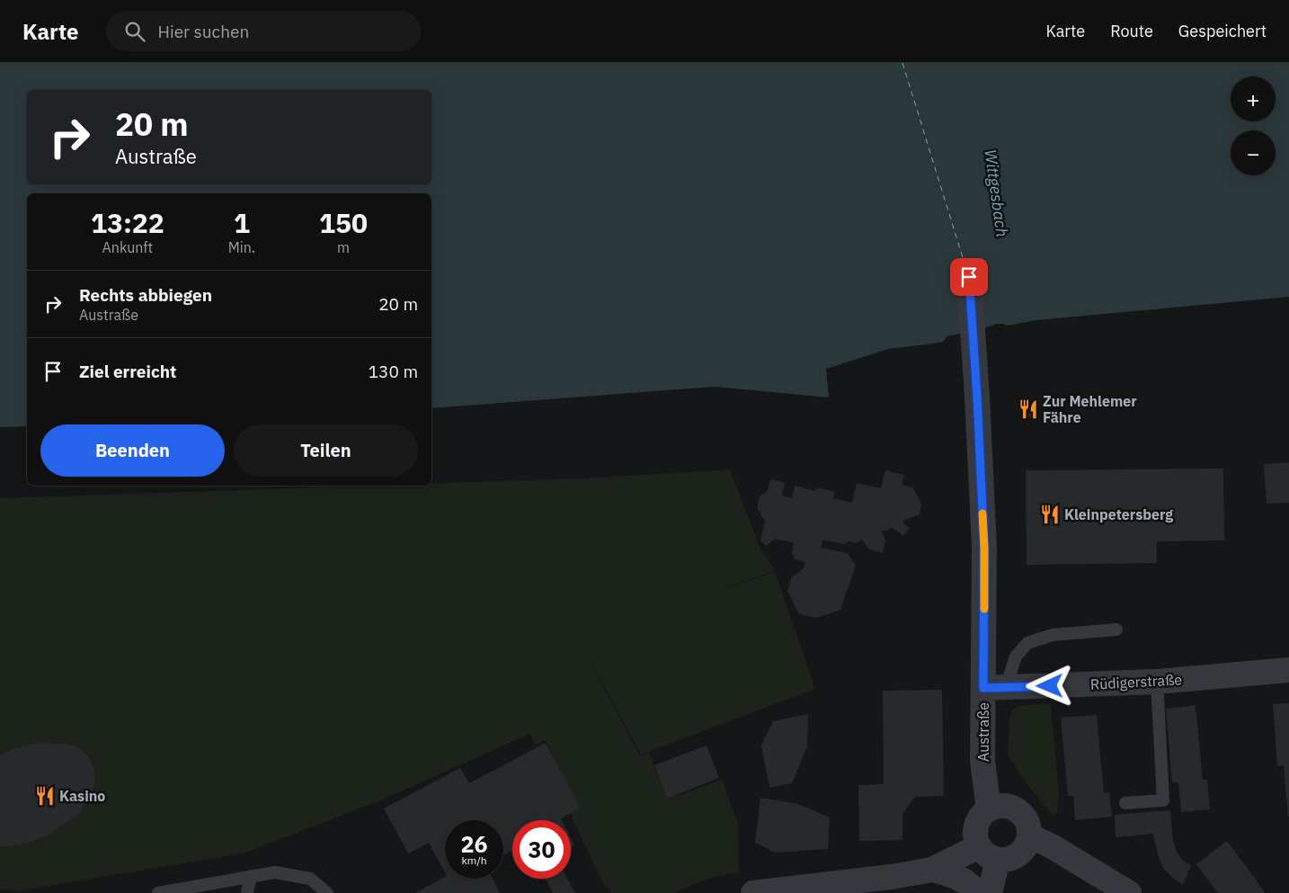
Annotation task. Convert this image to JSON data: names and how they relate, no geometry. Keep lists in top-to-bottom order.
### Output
{
  "streets": {
    "street": ["Rüdigerstraße", "Austraße"]
  },
  "crossings": [
    ["Rüdigerstraße", "Austraße"]
  ],
  "water": ["Wittgesbach"],
  "places": {
    "restaurant": ["Zur Mehlemer Fähre", "Kleinpetersberg", "Kasino"]
  },
  "page": {
    "header": "Karte",
    "search": "Hier suchen",
    "nav": ["Karte", "Route", "Gespeichert"],
    "map_buttons": ["+", "−"],
    "turn": ["20 m", "Austraße"],
    "eta": [
      "13:22",
      "Ankunft",
      "1",
      "Min.",
      "150",
      "m"
    ],
    "list": [
      {
        "name": "Rechts abbiegen",
        "note": "Austraße",
        "value": "20 m"
      },
      {
        "name": "Ziel erreicht",
        "value": "130 m"
      }
    ],
    "buttons": ["Beenden", "Teilen"],
    "speed": "26 km/h",
    "limit": "30"
  }
}
